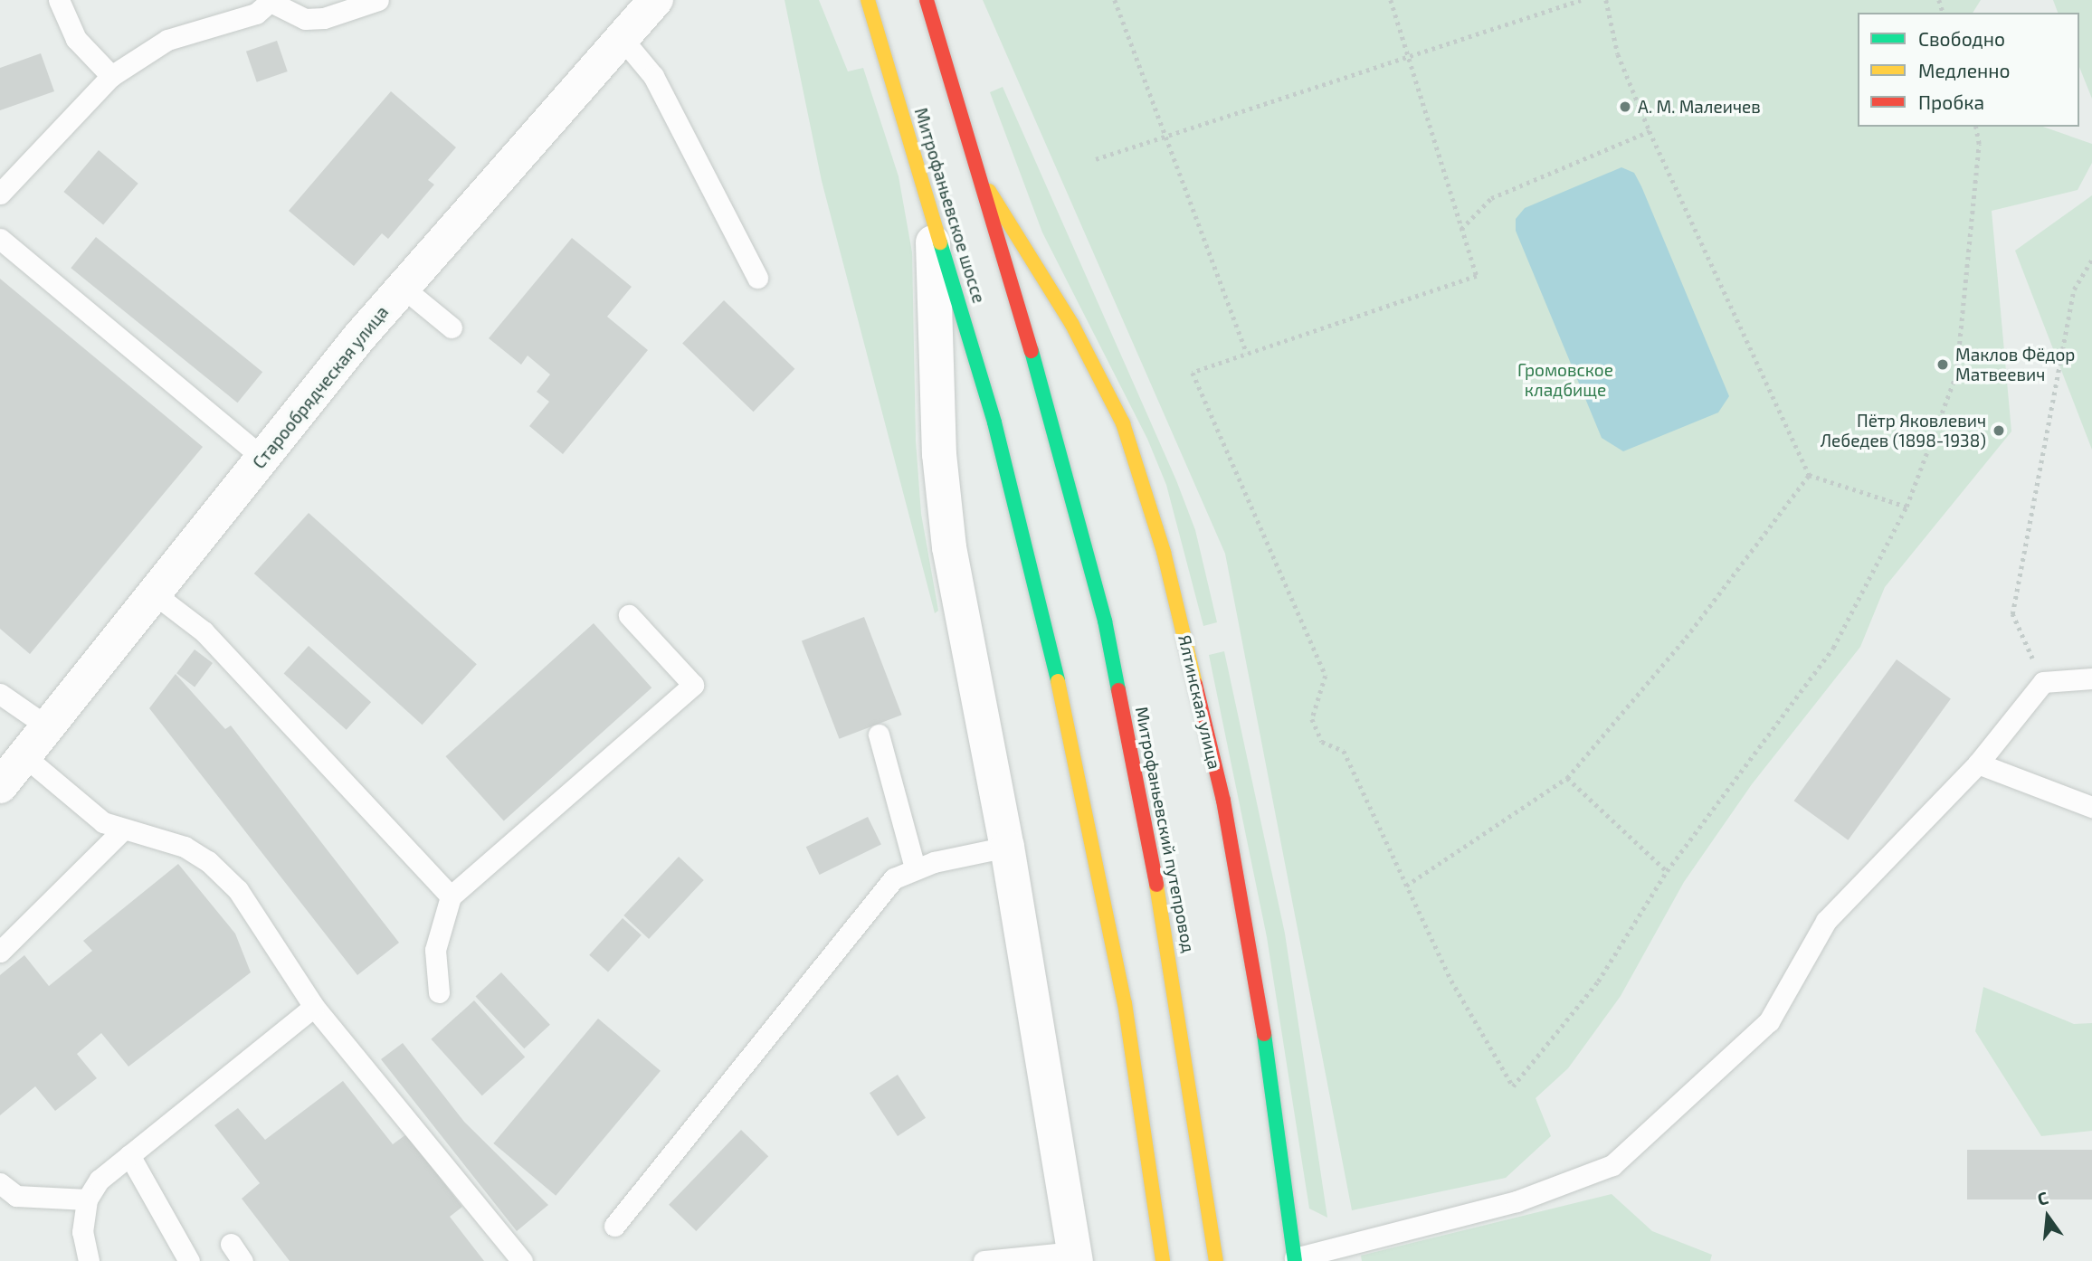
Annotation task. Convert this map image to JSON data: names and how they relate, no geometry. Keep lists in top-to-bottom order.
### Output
{
  "streets": {
    "main road": ["Митрофаньевское шоссе", "Ялтинская улица", "Митрофаньевский путепровод"],
    "street": ["Старообрядческая улица"]
  },
  "crossings": [
    ["Ялтинская улица", "Митрофаньевский путепровод"]
  ],
  "parks": ["Громовское кладбище"],
  "places": ["А. М. Малеичев", "Маклов Фёдор Матвеевич", "Пётр Яковлевич Лебедев (1898-1938)"],
  "legend": ["Свободно", "Медленно", "Пробка"],
  "north": "top"
}
